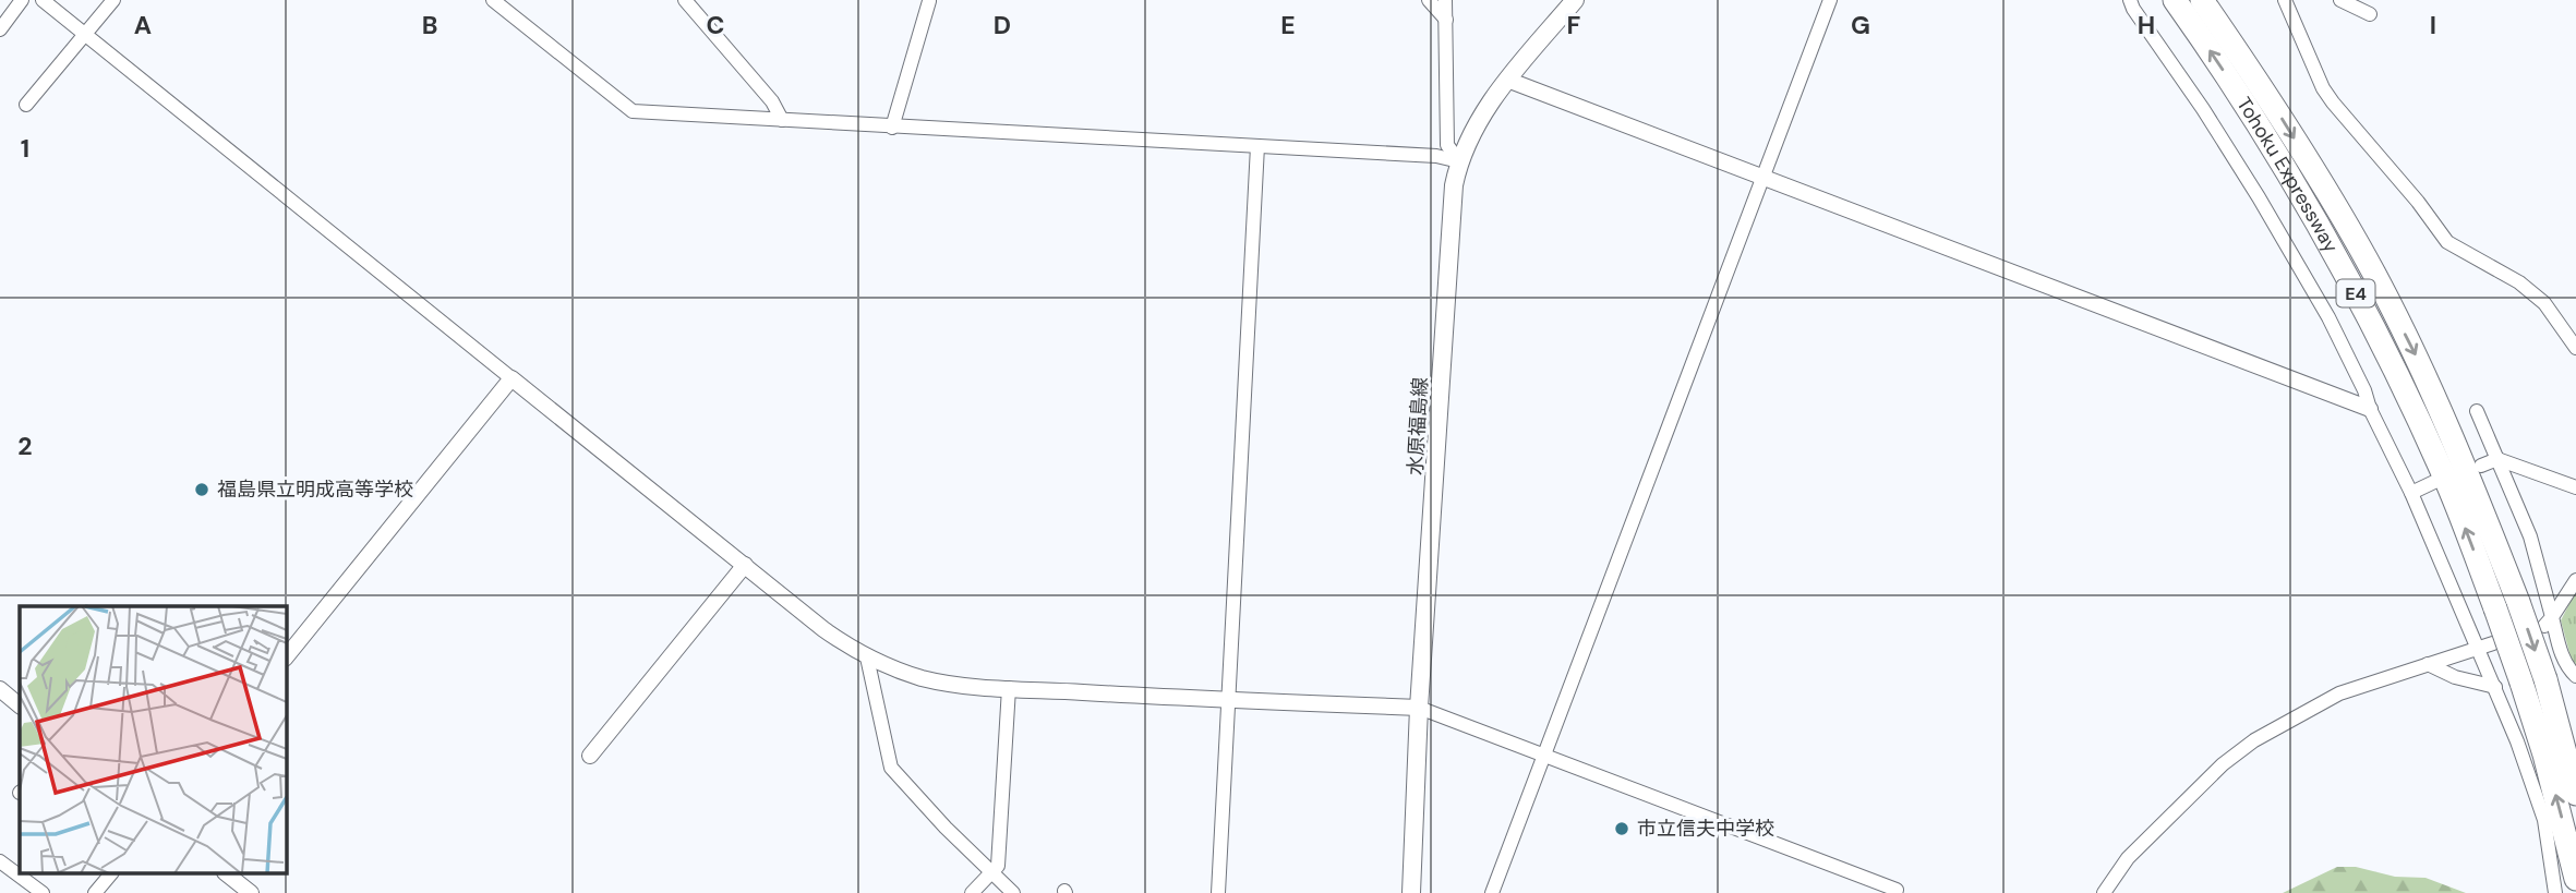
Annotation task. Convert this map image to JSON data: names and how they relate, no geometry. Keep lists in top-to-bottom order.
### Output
{
  "streets": {
    "highway": ["Tohoku Expressway", "E4"],
    "main road": ["水原福島線"]
  },
  "crossings": [
    ["Tohoku Expressway", "E4"]
  ],
  "places": ["福島県立明成高等学校", "市立信夫中学校"],
  "grid": {
    "columns": [
      "A",
      "B",
      "C",
      "D",
      "E",
      "F",
      "G",
      "H",
      "I"
    ],
    "rows": ["1", "2"]
  }
}
